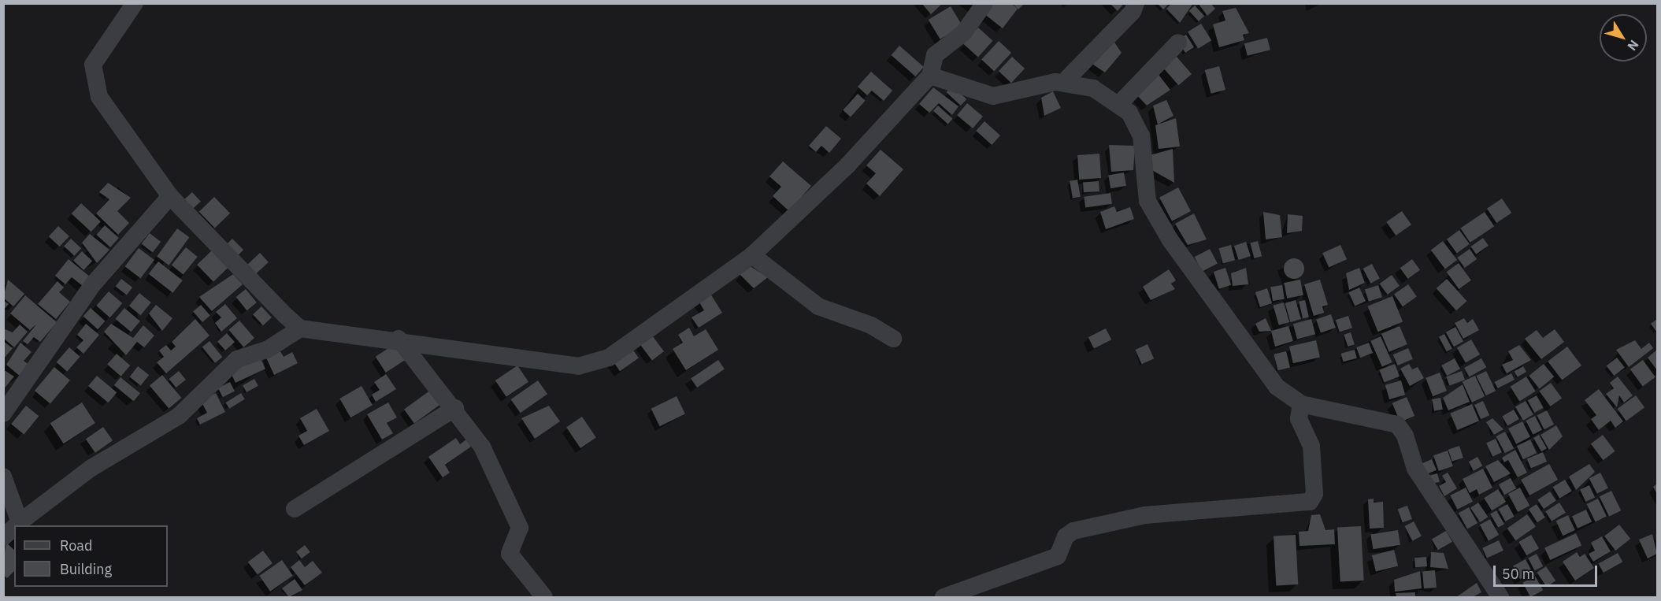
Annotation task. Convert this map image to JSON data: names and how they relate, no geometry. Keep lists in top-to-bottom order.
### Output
{
  "legend": ["Road", "Building"],
  "scale_bar": "50 m",
  "north": "bottom right"
}
